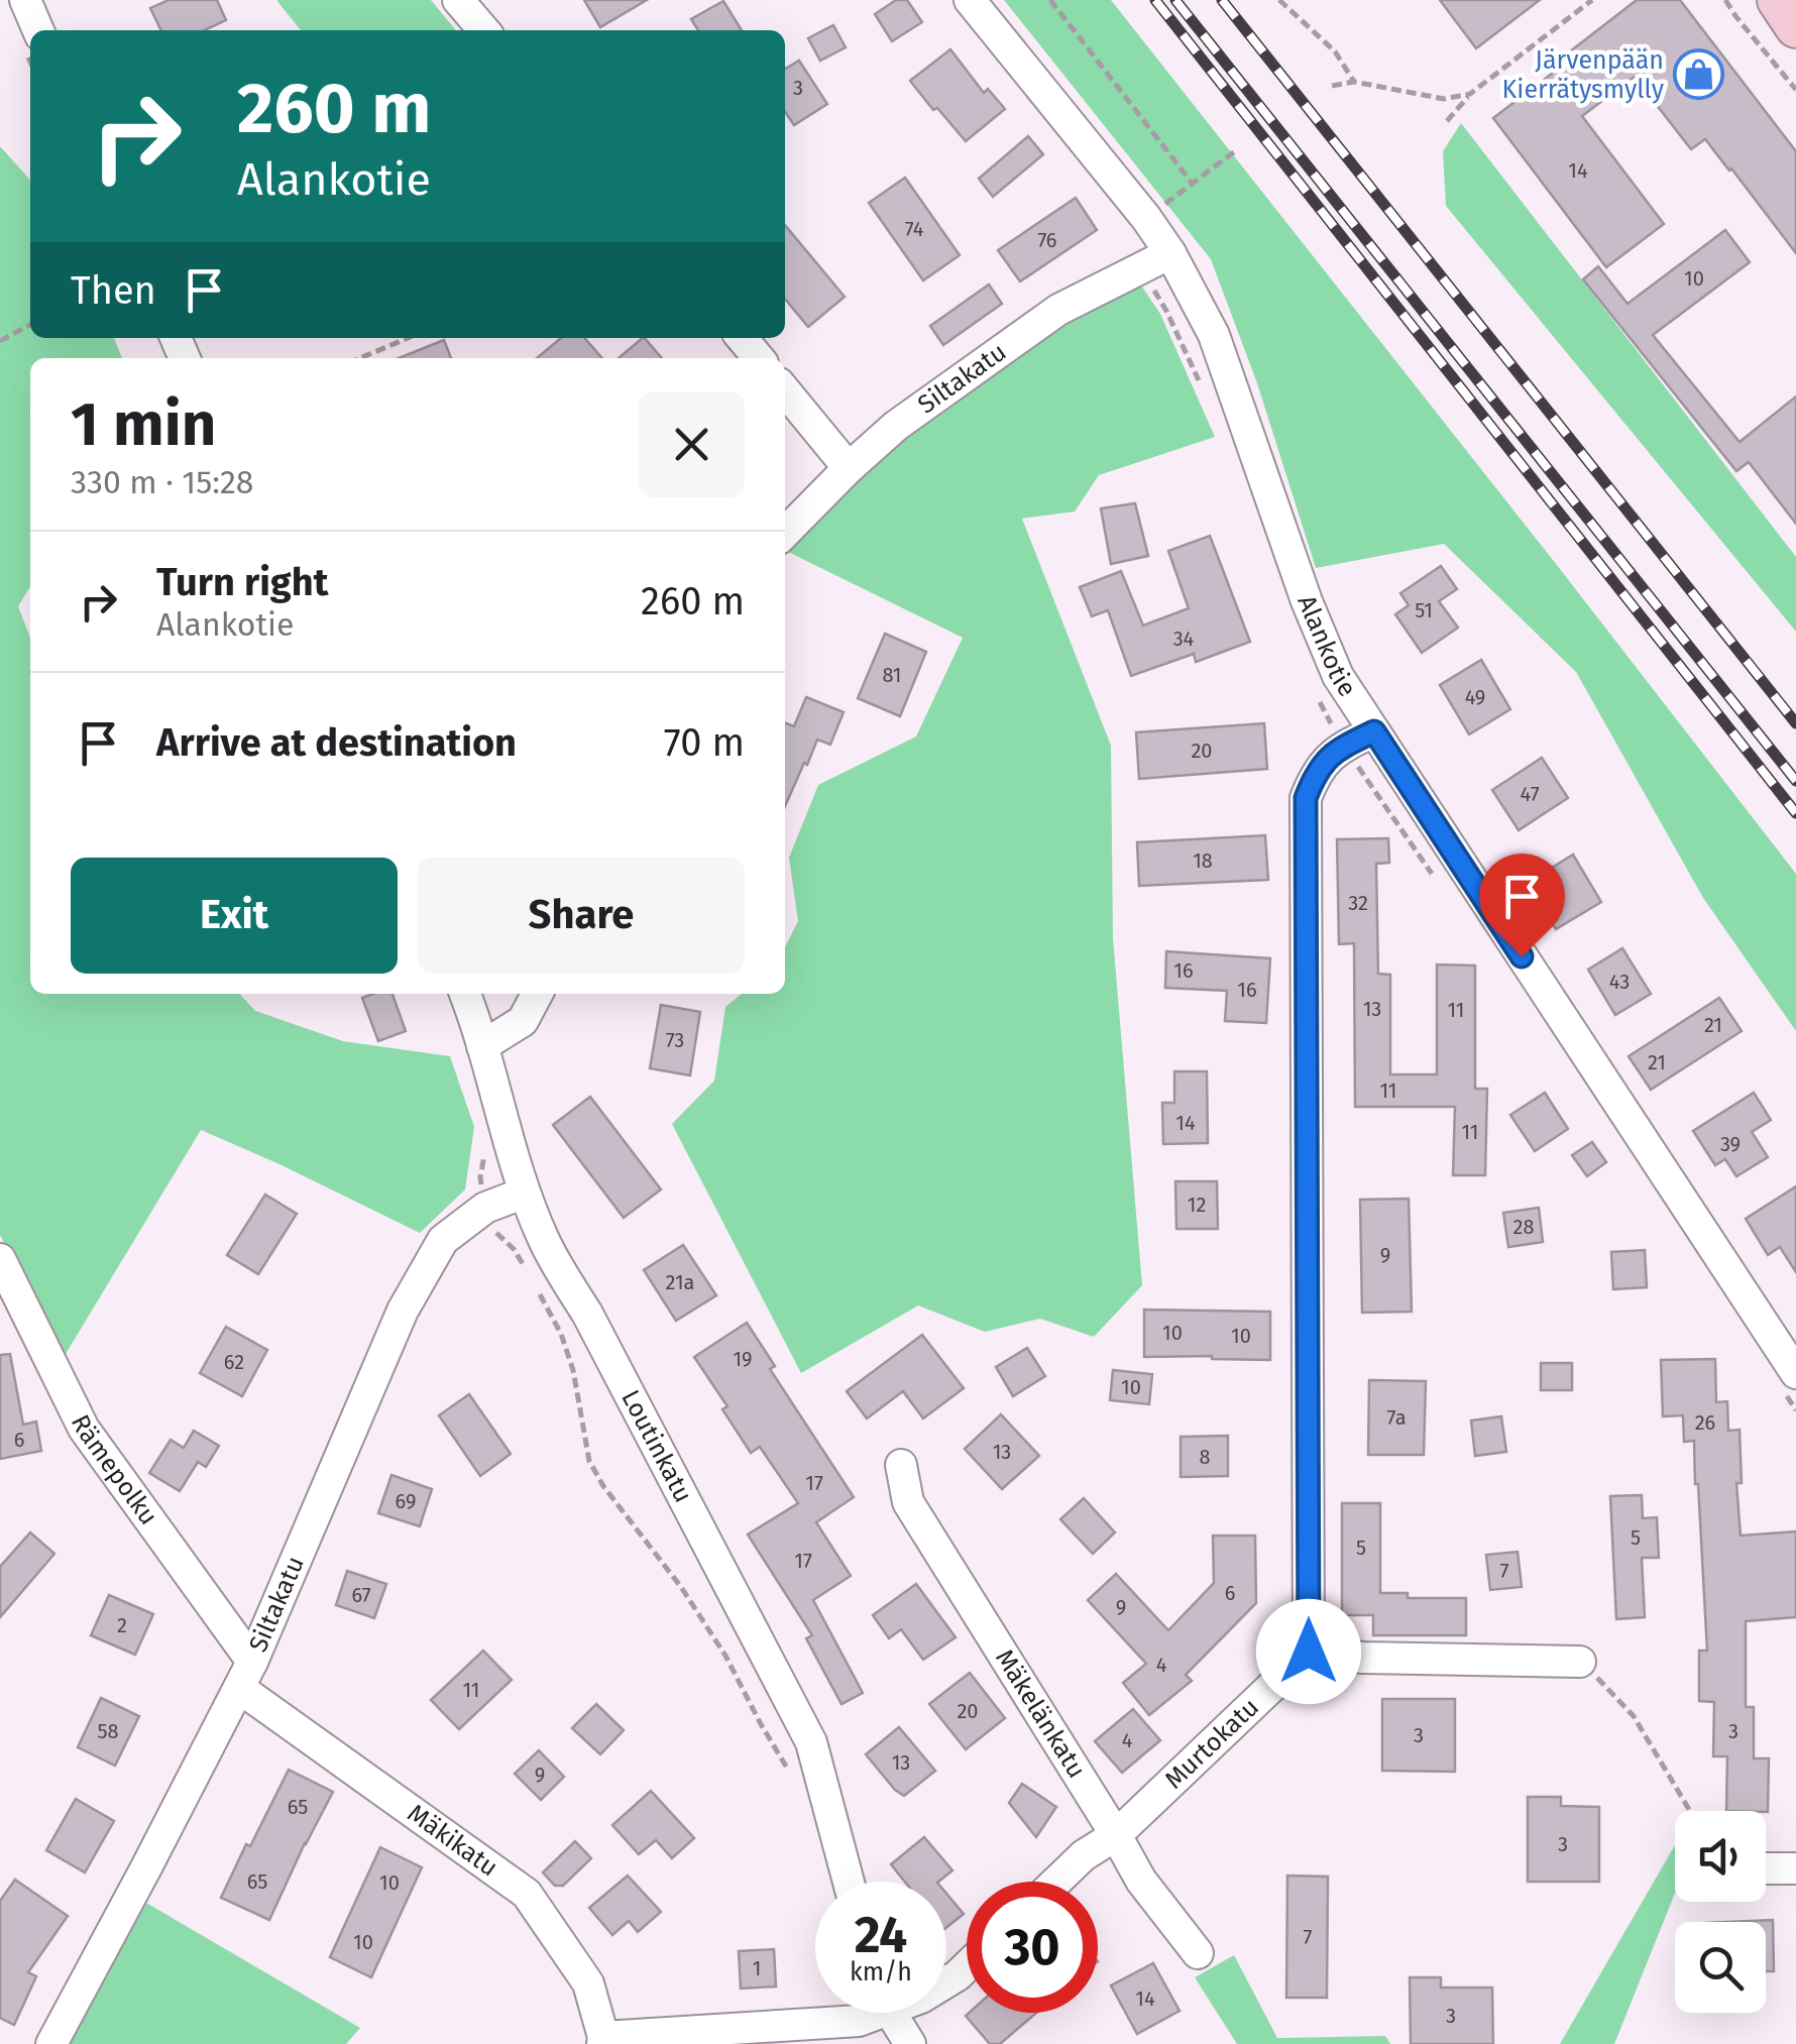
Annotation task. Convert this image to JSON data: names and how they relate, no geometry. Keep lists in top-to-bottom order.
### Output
{
  "streets": {
    "street": [
      "Siltakatu",
      "Alankotie",
      "Loutinkatu",
      "Rämepolku",
      "Mäkelänkatu",
      "Murtokatu",
      "Mäkikatu"
    ]
  },
  "crossings": [
    ["Siltakatu", "Alankotie"],
    ["Siltakatu", "Loutinkatu"],
    ["Siltakatu", "Rämepolku"],
    ["Siltakatu", "Mäkikatu"],
    ["Rämepolku", "Mäkikatu"],
    ["Mäkelänkatu", "Murtokatu"]
  ],
  "places": {
    "shop": ["Järvenpään Kierrätysmylly"]
  },
  "house_numbers": [
    "3",
    "14",
    "74",
    "76",
    "10",
    "51",
    "34",
    "81",
    "49",
    "20",
    "47",
    "18",
    "32",
    "16",
    "43",
    "16",
    "13",
    "11",
    "21",
    "73",
    "21",
    "11",
    "14",
    "11",
    "39",
    "12",
    "28",
    "9",
    "21a",
    "10",
    "10",
    "19",
    "62",
    "10",
    "7a",
    "26",
    "6",
    "13",
    "8",
    "17",
    "69",
    "5",
    "5",
    "17",
    "7",
    "6",
    "67",
    "9",
    "2",
    "4",
    "11",
    "20",
    "58",
    "3",
    "3",
    "4",
    "13",
    "9",
    "65",
    "3",
    "65",
    "10",
    "7",
    "10",
    "1",
    "14",
    "3"
  ],
  "page": {
    "turn": ["260 m", "Alankotie"],
    "then": "Then",
    "heading": ["1 min", "330 m · 15:28"],
    "list": [
      {
        "name": "Turn right",
        "note": "Alankotie",
        "value": "260 m"
      },
      {
        "name": "Arrive at destination",
        "value": "70 m"
      }
    ],
    "buttons": ["Exit", "Share"],
    "speed": "24 km/h",
    "limit": "30"
  }
}
